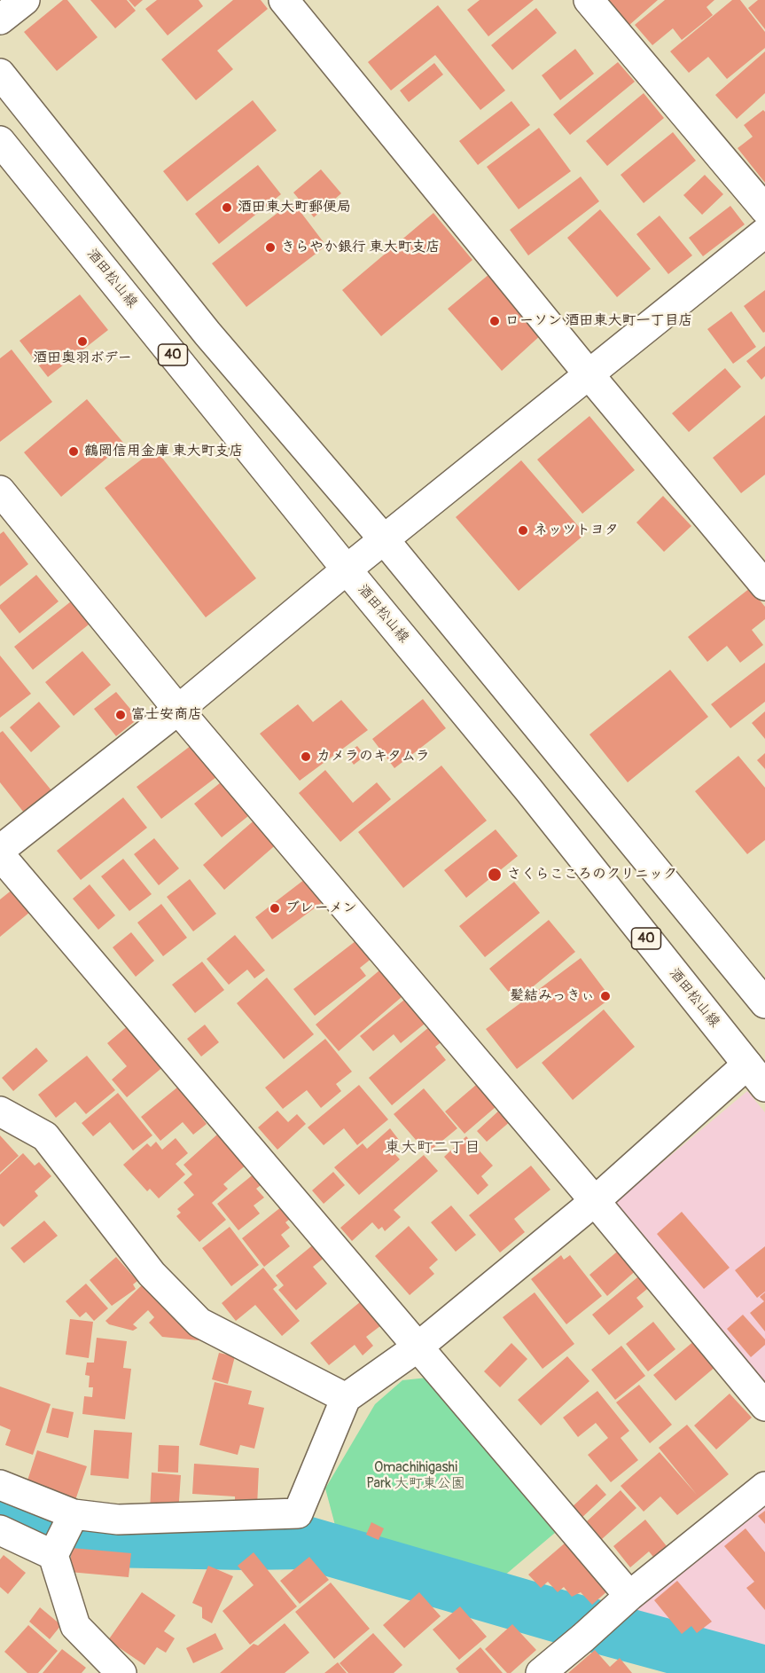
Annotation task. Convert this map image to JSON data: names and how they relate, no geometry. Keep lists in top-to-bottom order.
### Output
{
  "streets": {
    "street": ["酒田松山線", "40"]
  },
  "districts": ["東大町二丁目"],
  "parks": ["Omachihigashi Park 大町東公園"],
  "places": [
    "酒田東大町郵便局",
    "きらやか銀行 東大町支店",
    "ローソン 酒田東大町一丁目店",
    "酒田奥羽ボデー",
    "鶴岡信用金庫 東大町支店",
    "ネッツトヨタ",
    "富士安商店",
    "カメラのキタムラ",
    "さくらこころのクリニック",
    "ブレーメン",
    "髪結みっきぃ"
  ]
}
